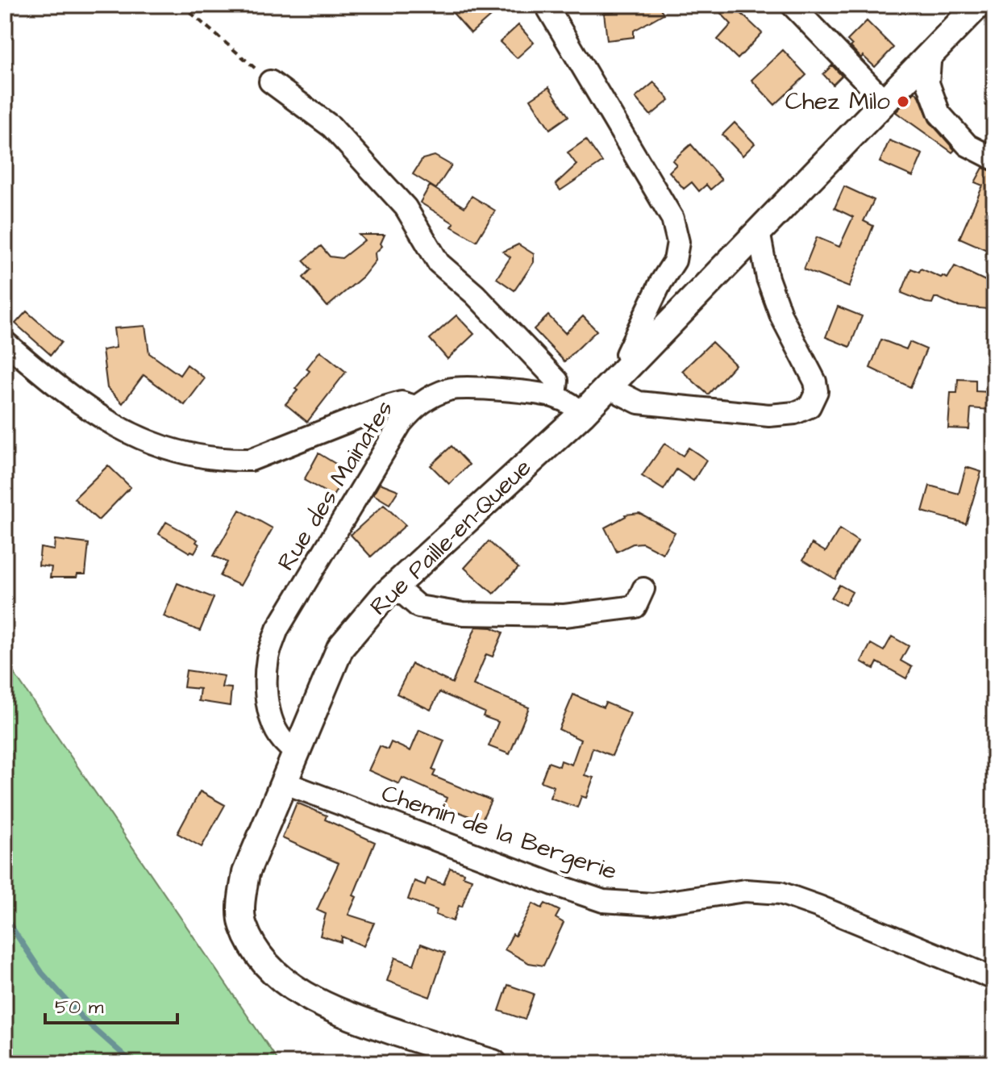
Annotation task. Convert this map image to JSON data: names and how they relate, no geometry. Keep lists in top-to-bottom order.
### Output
{
  "streets": {
    "main road": ["Rue Paille-en-Queue"],
    "street": ["Rue des Mainates", "Chemin de la Bergerie"]
  },
  "crossings": [
    ["Rue des Mainates", "Rue Paille-en-Queue"],
    ["Rue Paille-en-Queue", "Chemin de la Bergerie"]
  ],
  "places": ["Chez Milo"],
  "scale_bar": "50 m"
}
